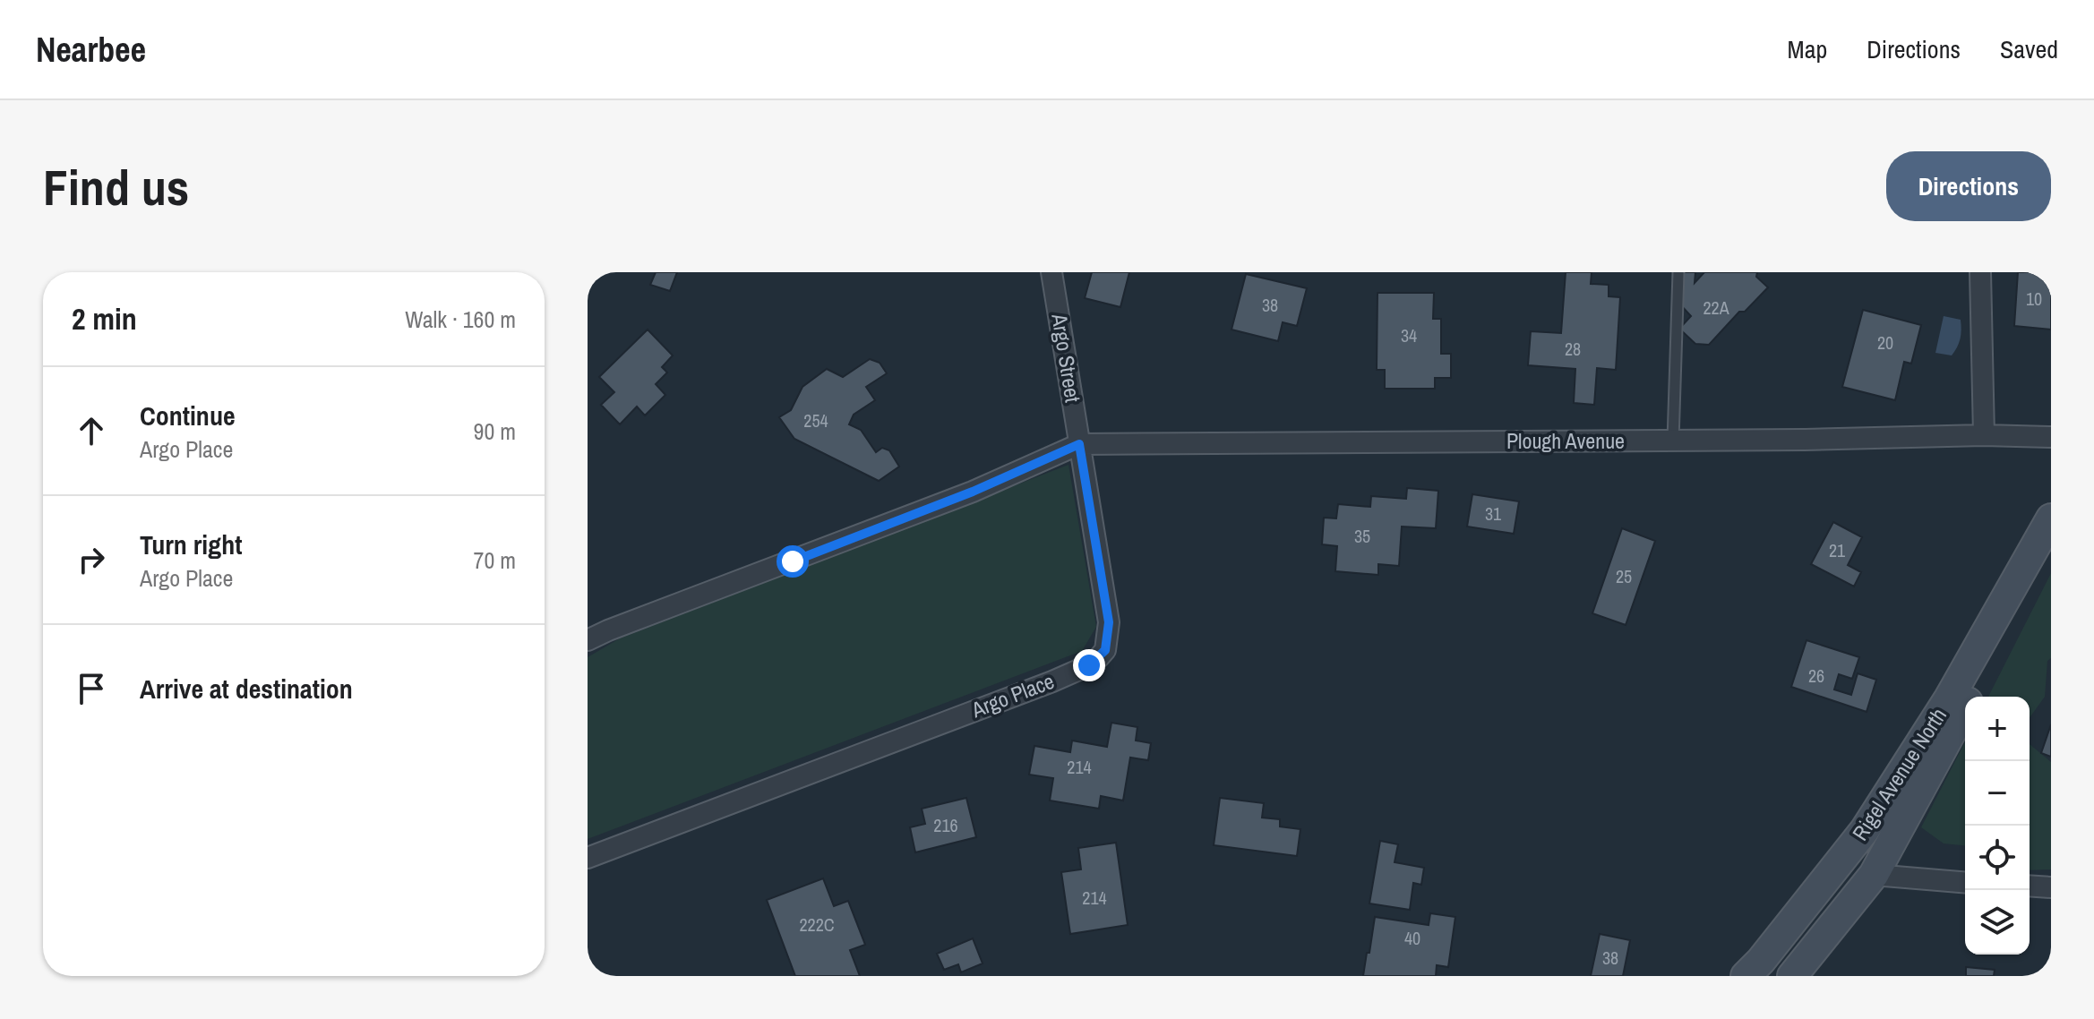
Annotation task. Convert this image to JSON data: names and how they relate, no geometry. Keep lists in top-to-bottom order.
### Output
{
  "streets": {
    "main road": ["Rigel Avenue North"],
    "street": ["Argo Street", "Plough Avenue", "Argo Place"]
  },
  "crossings": [
    ["Argo Street", "Plough Avenue"],
    ["Argo Street", "Argo Place"],
    ["Plough Avenue", "Argo Place"]
  ],
  "house_numbers": [
    "10",
    "38",
    "22A",
    "34",
    "20",
    "28",
    "254",
    "31",
    "35",
    "21",
    "25",
    "26",
    "214",
    "216",
    "214",
    "222C",
    "40",
    "38"
  ],
  "page": {
    "header": "Nearbee",
    "nav": ["Map", "Directions", "Saved"],
    "buttons": "Directions",
    "title": "Find us",
    "heading": ["2 min", "Walk · 160 m"],
    "list": [
      ["Continue", "Argo Place", "90 m"],
      ["Turn right", "Argo Place", "70 m"],
      "Arrive at destination"
    ],
    "map_buttons": ["+", "−"]
  }
}
